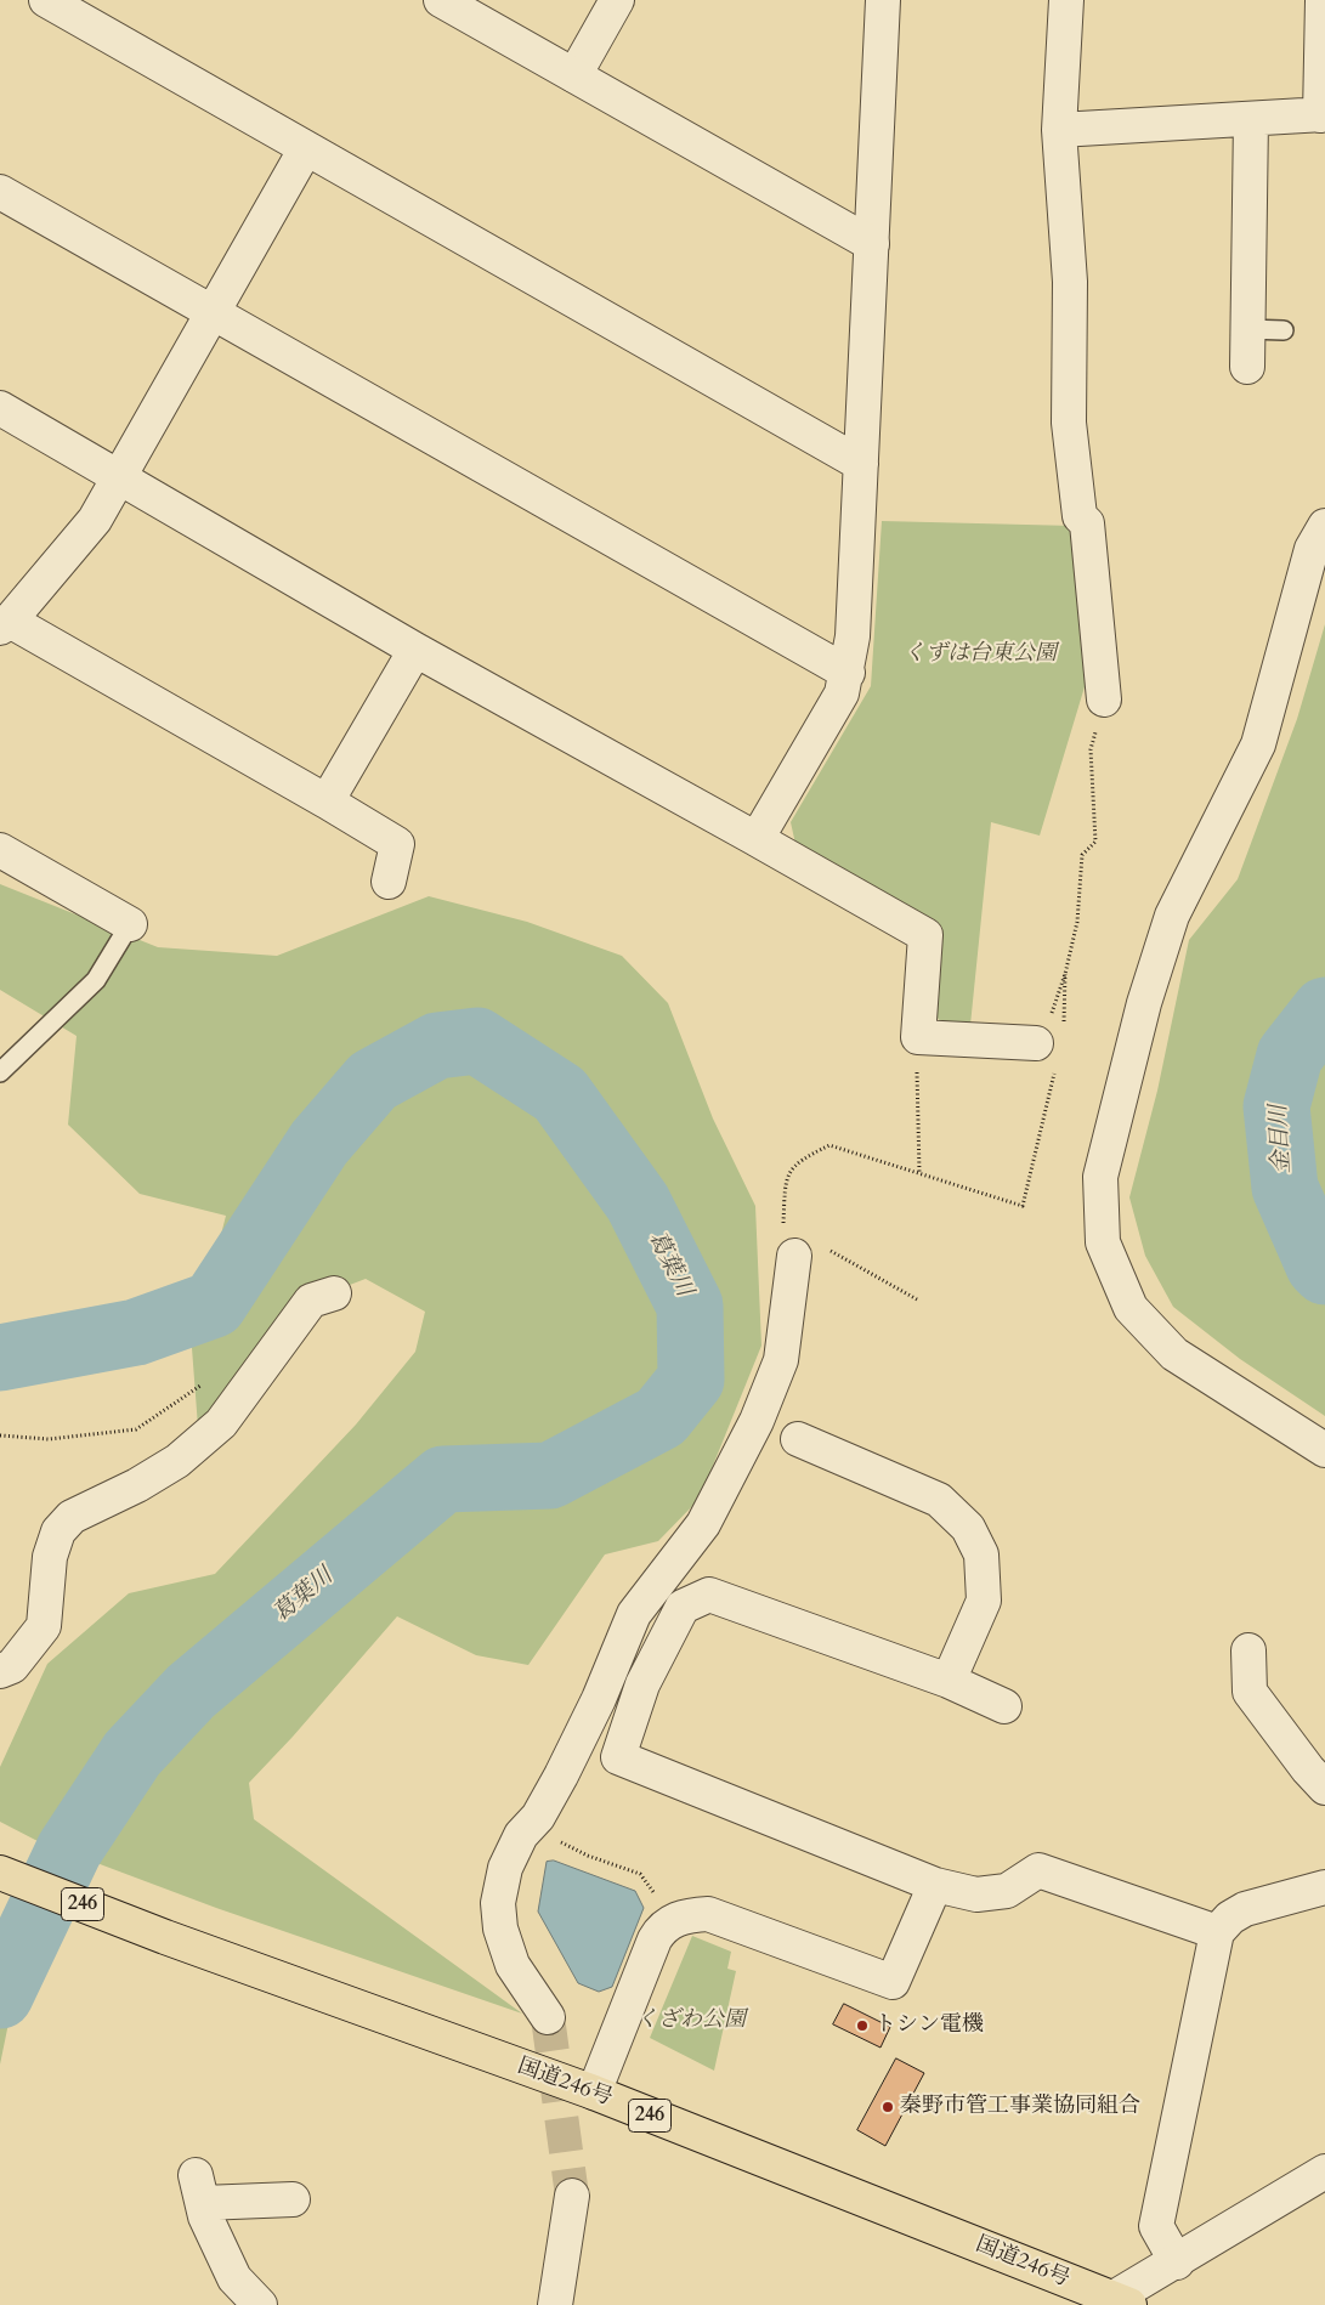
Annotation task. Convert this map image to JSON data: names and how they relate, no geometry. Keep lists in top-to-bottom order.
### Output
{
  "streets": {
    "highway": ["246", "国道246号"]
  },
  "water": ["金目川", "葛葉川"],
  "parks": ["くずは台東公園", "くざわ公園"],
  "places": ["トシン電機", "秦野市管工事業協同組合"]
}
